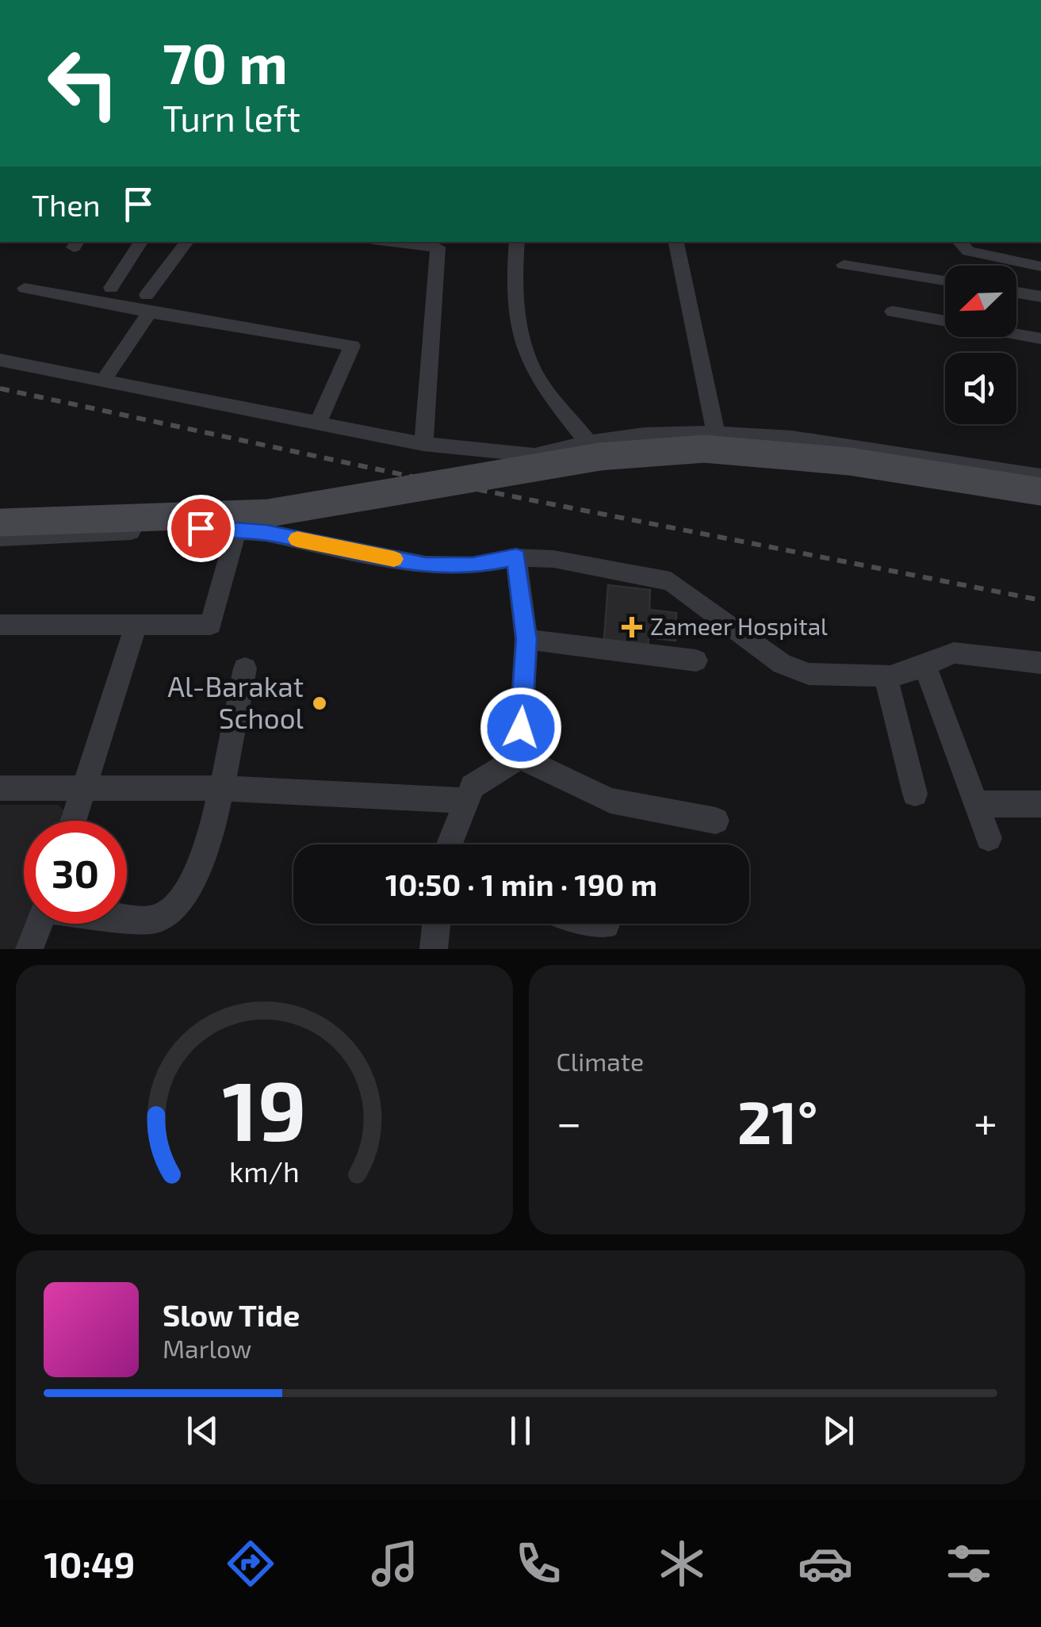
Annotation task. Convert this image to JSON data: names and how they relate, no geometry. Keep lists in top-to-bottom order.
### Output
{
  "places": {
    "health": ["Zameer Hospital"],
    "other": ["Al-Barakat School"]
  },
  "north": "bottom left",
  "page": {
    "turn": ["70 m", "Turn left"],
    "then": "Then",
    "limit": "30",
    "trip": "10:50 · 1 min · 190 m",
    "tile": "Climate",
    "heat": ["−", "21°", "+"],
    "song": ["Slow Tide", "Marlow"],
    "tabs": "10:49",
    "gauge": ["19", "km/h"]
  }
}
